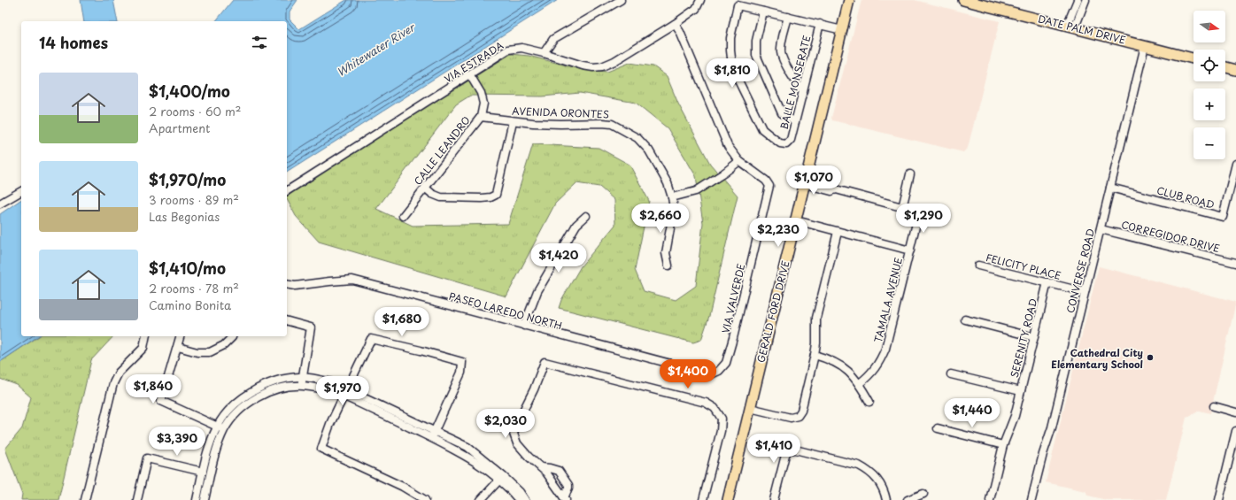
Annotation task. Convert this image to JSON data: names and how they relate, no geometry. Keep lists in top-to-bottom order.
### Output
{
  "streets": {
    "main road": ["DATE PALM DRIVE", "GERALD FORD DRIVE"],
    "street": [
      "VIA ESTRADA",
      "BALLE MONSERATE",
      "AVENIDA ORONTES",
      "CALLE LEANDRO",
      "CLUB ROAD",
      "CORREGIDOR DRIVE",
      "FELICITY PLACE",
      "CONVERSE ROAD",
      "VIA VALVERDE",
      "TAMALA AVENUE",
      "PASEO LAREDO NORTH",
      "SERENITY ROAD"
    ]
  },
  "crossings": [
    ["DATE PALM DRIVE", "CONVERSE ROAD"],
    ["VIA ESTRADA", "CALLE LEANDRO"],
    ["VIA ESTRADA", "VIA VALVERDE"],
    ["AVENIDA ORONTES", "CALLE LEANDRO"],
    ["CLUB ROAD", "CONVERSE ROAD"],
    ["CORREGIDOR DRIVE", "CONVERSE ROAD"],
    ["FELICITY PLACE", "CONVERSE ROAD"],
    ["FELICITY PLACE", "SERENITY ROAD"],
    ["VIA VALVERDE", "PASEO LAREDO NORTH"]
  ],
  "water": ["Whitewater River"],
  "places": ["Cathedral City Elementary School"],
  "north": "right",
  "page": {
    "map_buttons": ["+", "−"],
    "heading": "14 homes",
    "price": [
      "$1,810",
      "$1,070",
      "$2,660",
      "$1,290",
      "$2,230",
      "$1,420",
      "$1,680",
      "$1,400",
      "$1,840",
      "$1,970",
      "$1,440",
      "$2,030",
      "$3,390",
      "$1,410"
    ],
    "list": [
      {
        "name": "$1,400/mo",
        "note": "2 rooms · 60 m² · Apartment"
      },
      {
        "name": "$1,970/mo",
        "note": "3 rooms · 89 m² · Las Begonias"
      },
      {
        "name": "$1,410/mo",
        "note": "2 rooms · 78 m² · Camino Bonita"
      }
    ]
  }
}
